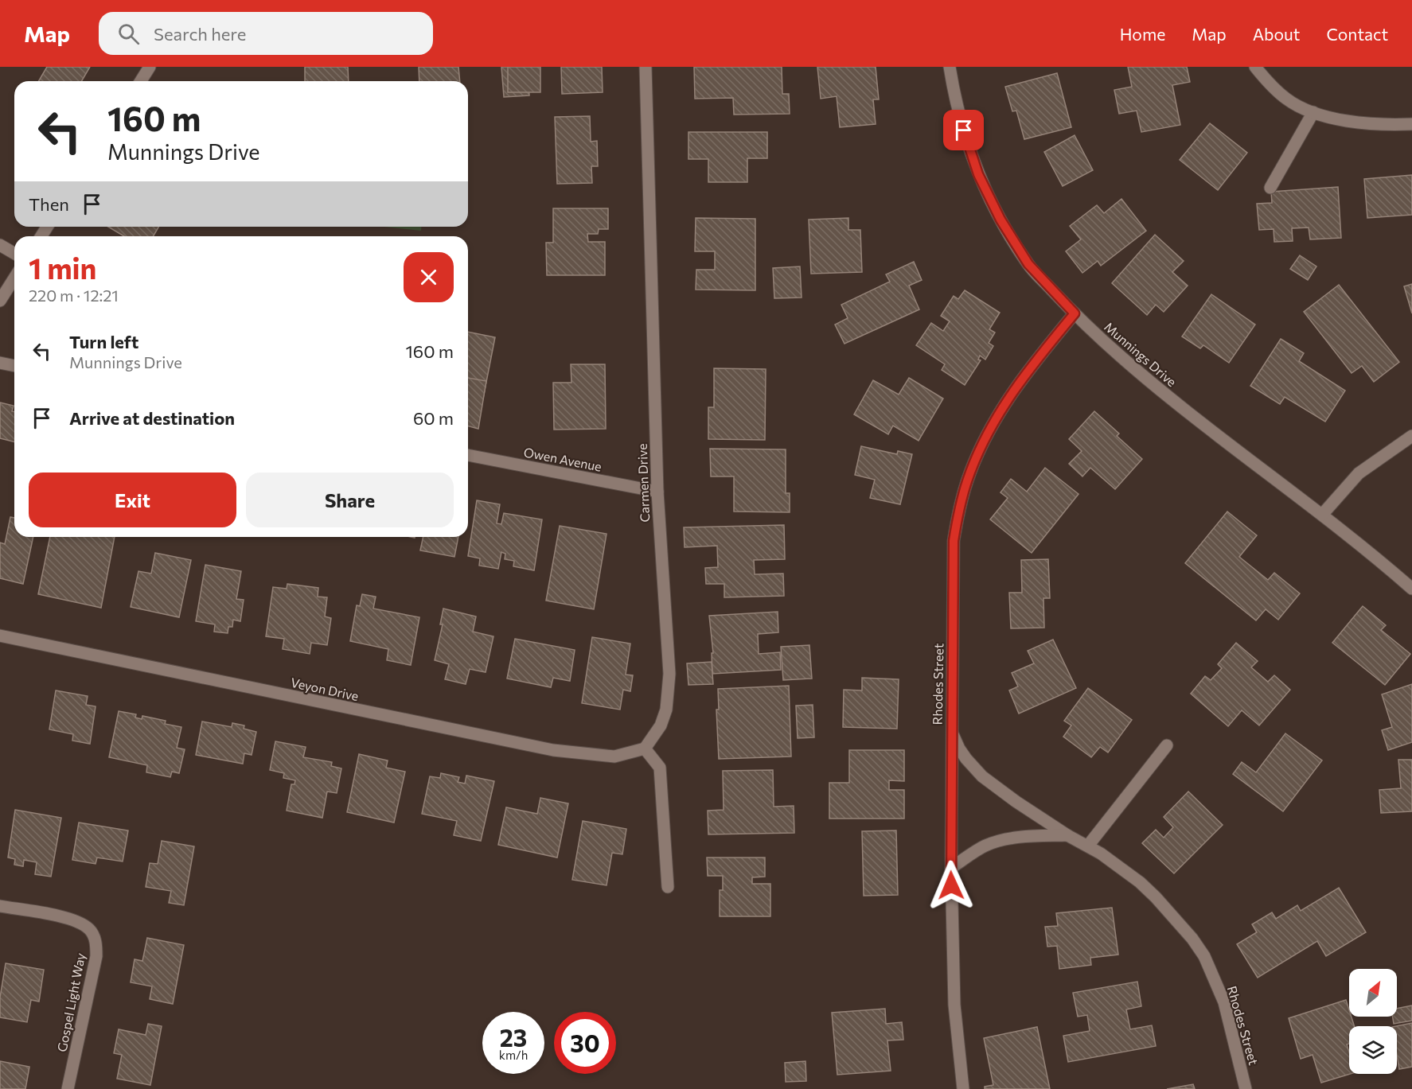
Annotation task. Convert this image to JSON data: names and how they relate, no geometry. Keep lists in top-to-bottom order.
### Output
{
  "streets": {
    "street": [
      "Munnings Drive",
      "Owen Avenue",
      "Carmen Drive",
      "Rhodes Street",
      "Veyon Drive",
      "Gospel Light Way"
    ]
  },
  "crossings": [
    ["Munnings Drive", "Rhodes Street"],
    ["Owen Avenue", "Carmen Drive"],
    ["Carmen Drive", "Veyon Drive"]
  ],
  "north": "top right",
  "page": {
    "header": "Map",
    "search": "Search here",
    "nav": [
      "Home",
      "Map",
      "About",
      "Contact"
    ],
    "turn": ["160 m", "Munnings Drive"],
    "then": "Then",
    "heading": ["1 min", "220 m · 12:21"],
    "list": [
      {
        "name": "Turn left",
        "note": "Munnings Drive",
        "value": "160 m"
      },
      {
        "name": "Arrive at destination",
        "value": "60 m"
      }
    ],
    "buttons": ["Exit", "Share"],
    "speed": "23 km/h",
    "limit": "30"
  }
}
